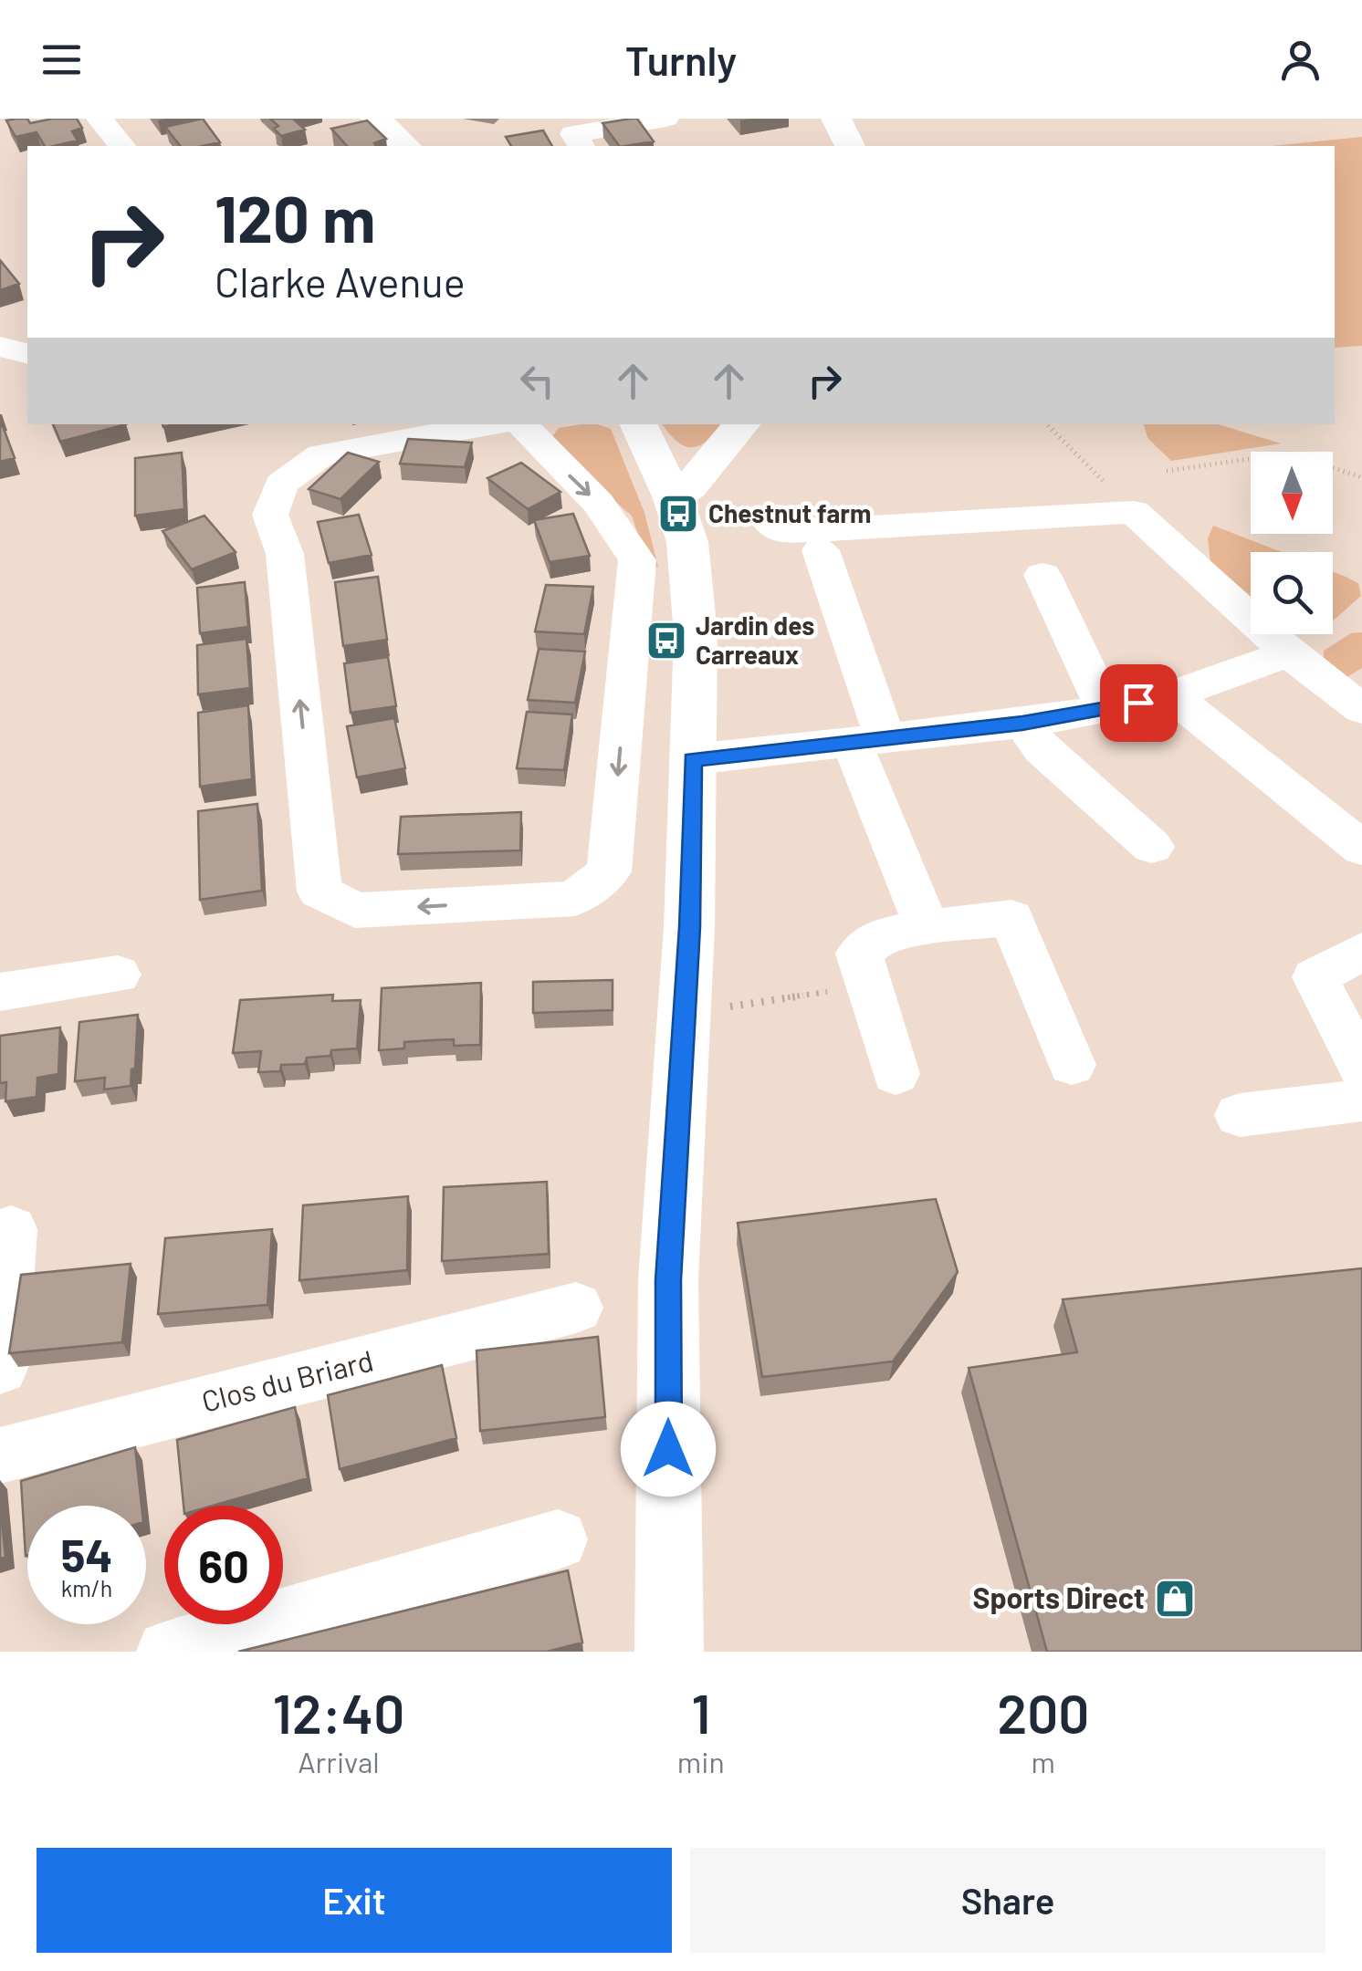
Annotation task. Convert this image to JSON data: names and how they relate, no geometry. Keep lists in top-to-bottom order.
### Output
{
  "streets": {
    "street": ["Clos du Briard"]
  },
  "places": {
    "bus stop": ["Chestnut farm", "Jardin des Carreaux"],
    "shop": ["Sports Direct"]
  },
  "north": "bottom",
  "page": {
    "header": "Turnly",
    "turn": ["120 m", "Clarke Avenue"],
    "speed": "54 km/h",
    "limit": "60",
    "eta": [
      "12:40",
      "Arrival",
      "1",
      "min",
      "200",
      "m"
    ],
    "buttons": ["Exit", "Share"]
  }
}
